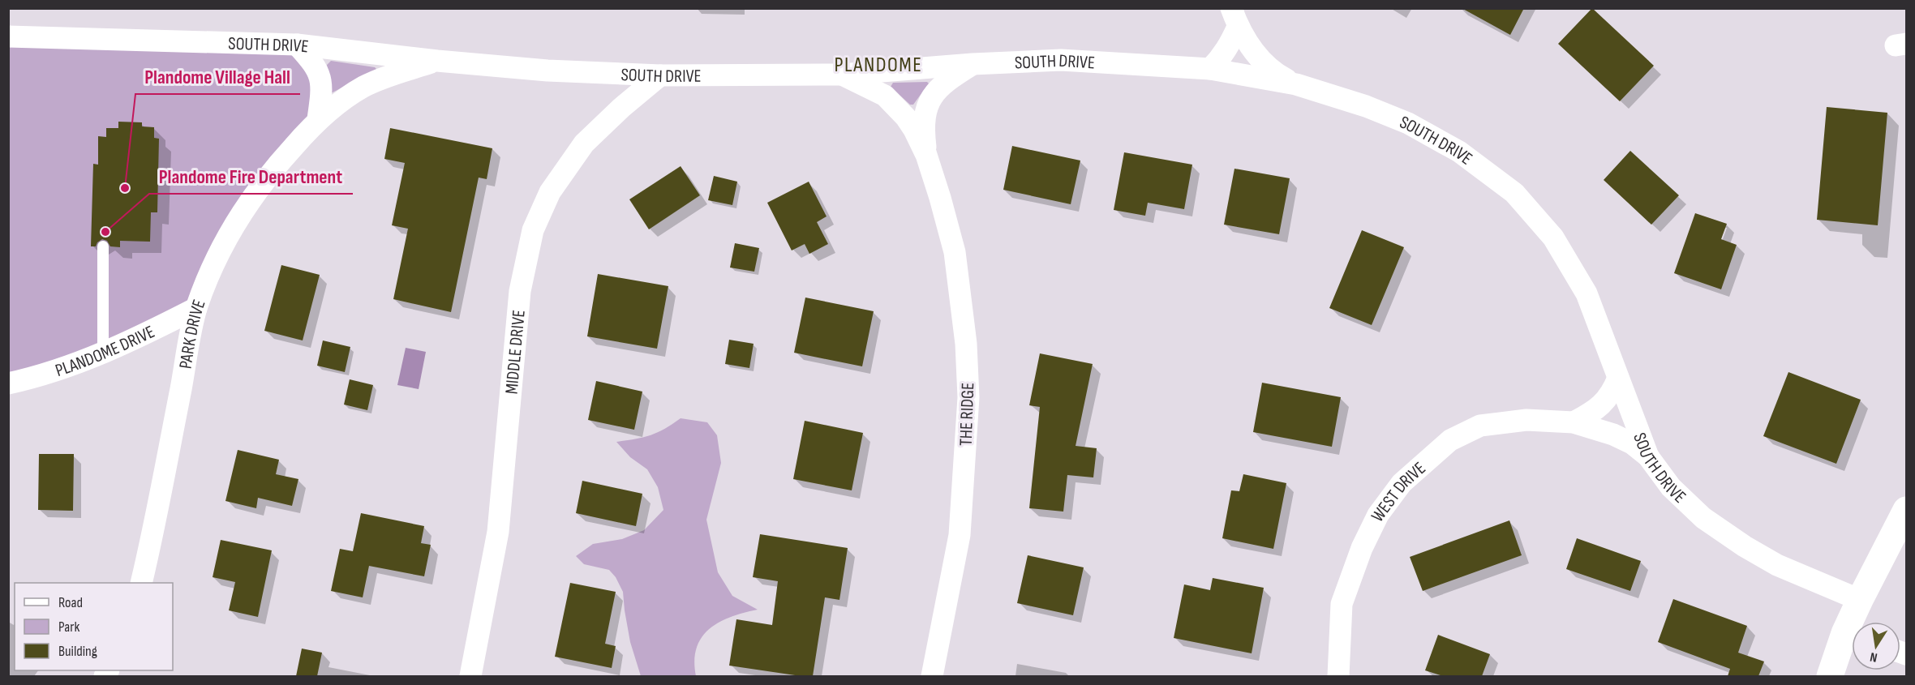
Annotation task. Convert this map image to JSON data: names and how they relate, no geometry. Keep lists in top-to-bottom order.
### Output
{
  "streets": {
    "street": [
      "SOUTH DRIVE",
      "PARK DRIVE",
      "PLANDOME DRIVE",
      "MIDDLE DRIVE",
      "THE RIDGE",
      "WEST DRIVE"
    ]
  },
  "crossings": [
    ["SOUTH DRIVE", "PARK DRIVE"],
    ["SOUTH DRIVE", "MIDDLE DRIVE"],
    ["SOUTH DRIVE", "THE RIDGE"],
    ["SOUTH DRIVE", "WEST DRIVE"],
    ["PARK DRIVE", "PLANDOME DRIVE"]
  ],
  "districts": ["PLANDOME"],
  "places": ["Plandome Village Hall", "Plandome Fire Department"],
  "legend": ["Road", "Park", "Building"],
  "north": "bottom"
}
